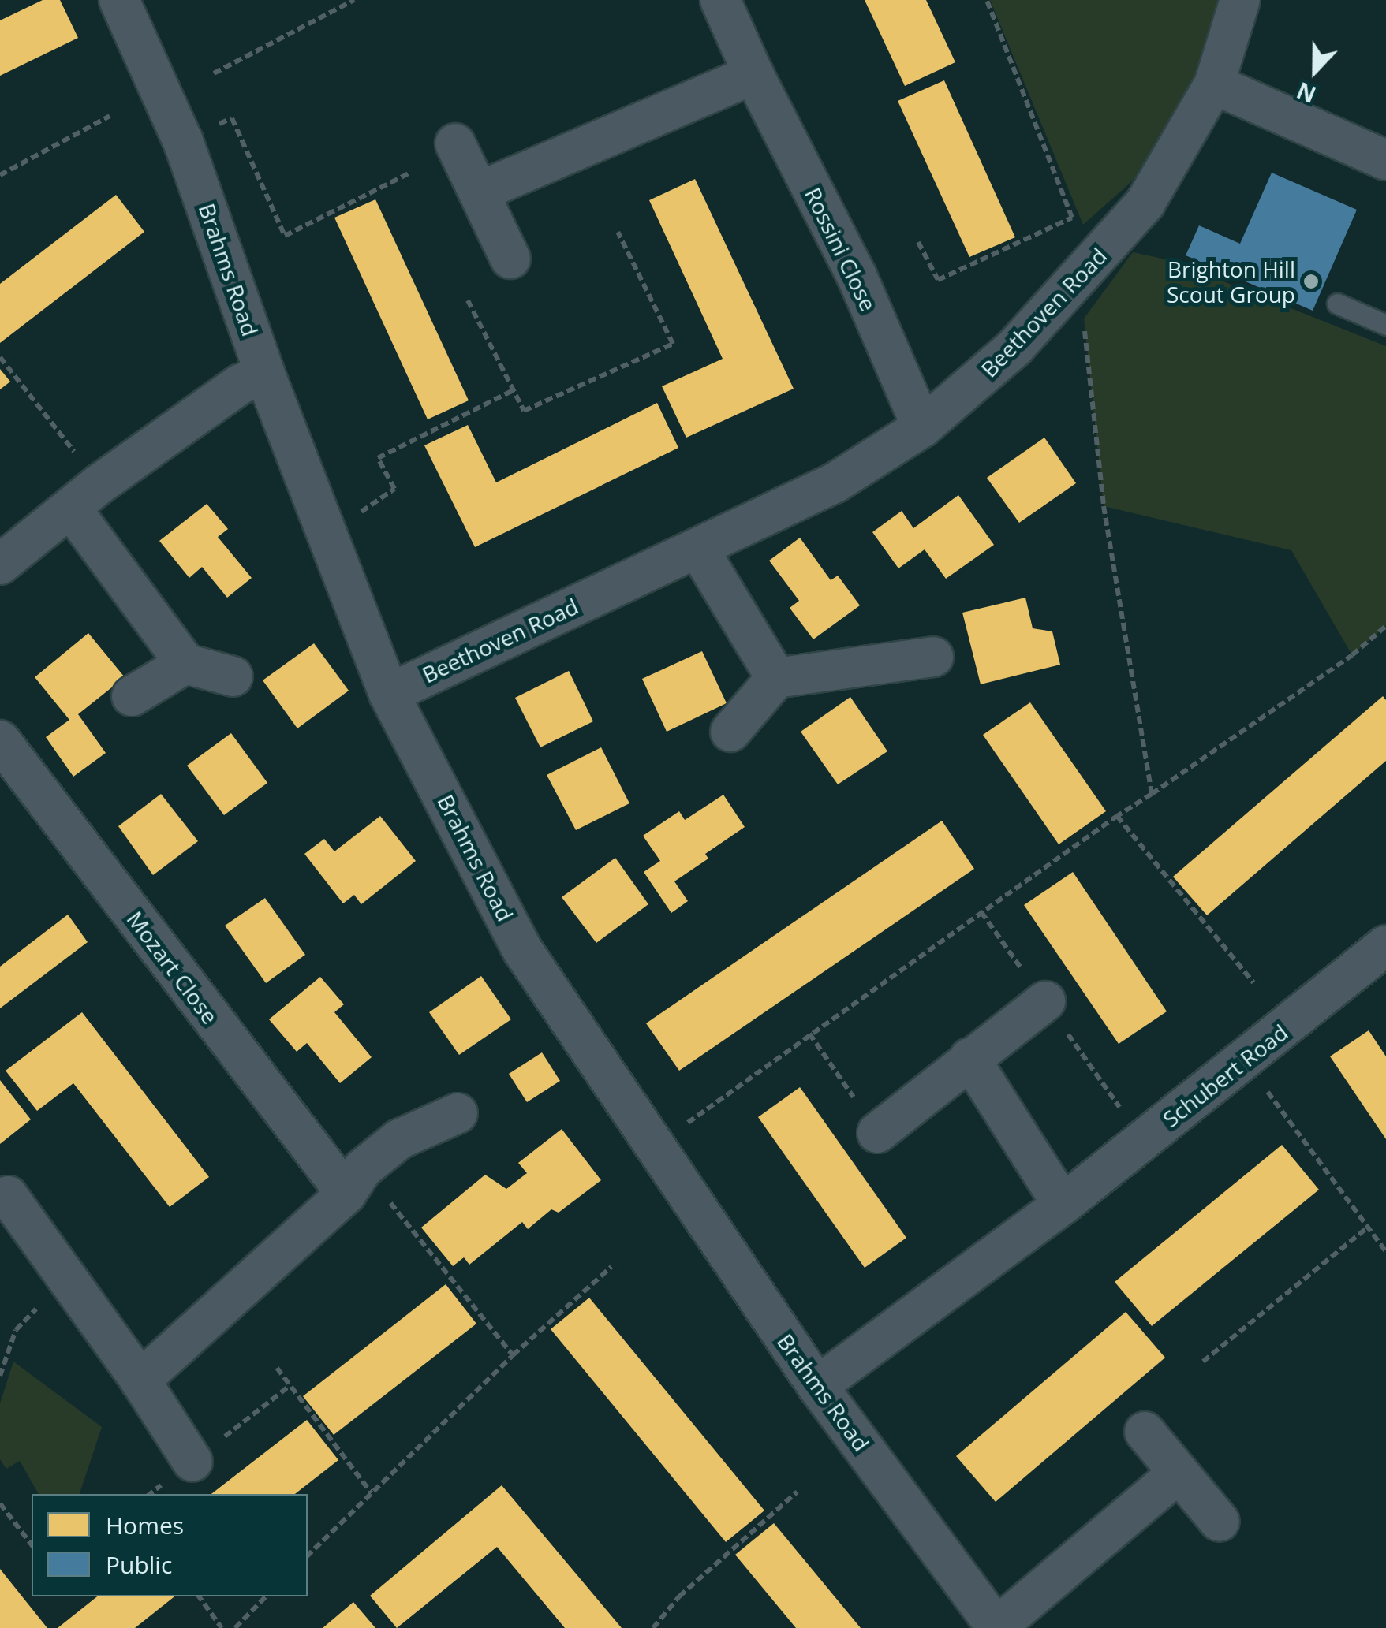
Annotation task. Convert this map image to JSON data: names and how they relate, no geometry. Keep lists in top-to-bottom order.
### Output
{
  "streets": {
    "street": [
      "Rossini Close",
      "Brahms Road",
      "Beethoven Road",
      "Mozart Close",
      "Schubert Road"
    ]
  },
  "crossings": [
    ["Rossini Close", "Beethoven Road"],
    ["Brahms Road", "Beethoven Road"],
    ["Brahms Road", "Schubert Road"]
  ],
  "places": ["Brighton Hill Scout Group"],
  "legend": ["Homes", "Public"],
  "north": "bottom"
}
